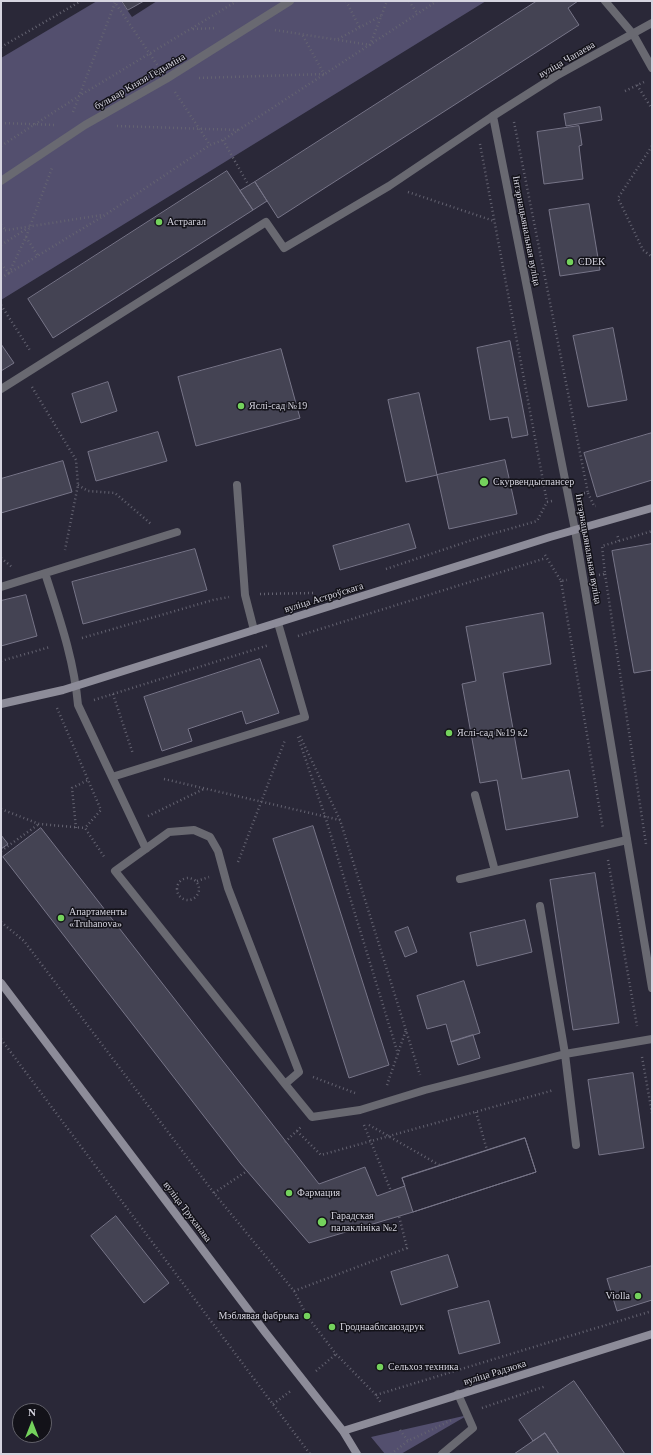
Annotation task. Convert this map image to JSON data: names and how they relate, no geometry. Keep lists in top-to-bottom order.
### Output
{
  "streets": {
    "street": [
      "вуліца Чапаева",
      "бульвар Князя Гедыміна",
      "Інтэрнацыянальная вуліца",
      "вуліца Астроўскага",
      "вуліца Труханава",
      "вуліца Радзюка"
    ]
  },
  "crossings": [
    ["вуліца Чапаева", "Інтэрнацыянальная вуліца"],
    ["Інтэрнацыянальная вуліца", "вуліца Астроўскага"],
    ["вуліца Труханава", "вуліца Радзюка"]
  ],
  "places": [
    "Астрагал",
    "CDEK",
    "Яслі-сад №19",
    "Скурвендыспансер",
    "Яслі-сад №19 к2",
    "Апартаменты «Truhanova»",
    "Фармация",
    "Гарадская палаклініка №2",
    "Violla",
    "Мэблявая фабрыка",
    "Гроднааблсаюздрук",
    "Сельхоз техника"
  ],
  "north": "top"
}
